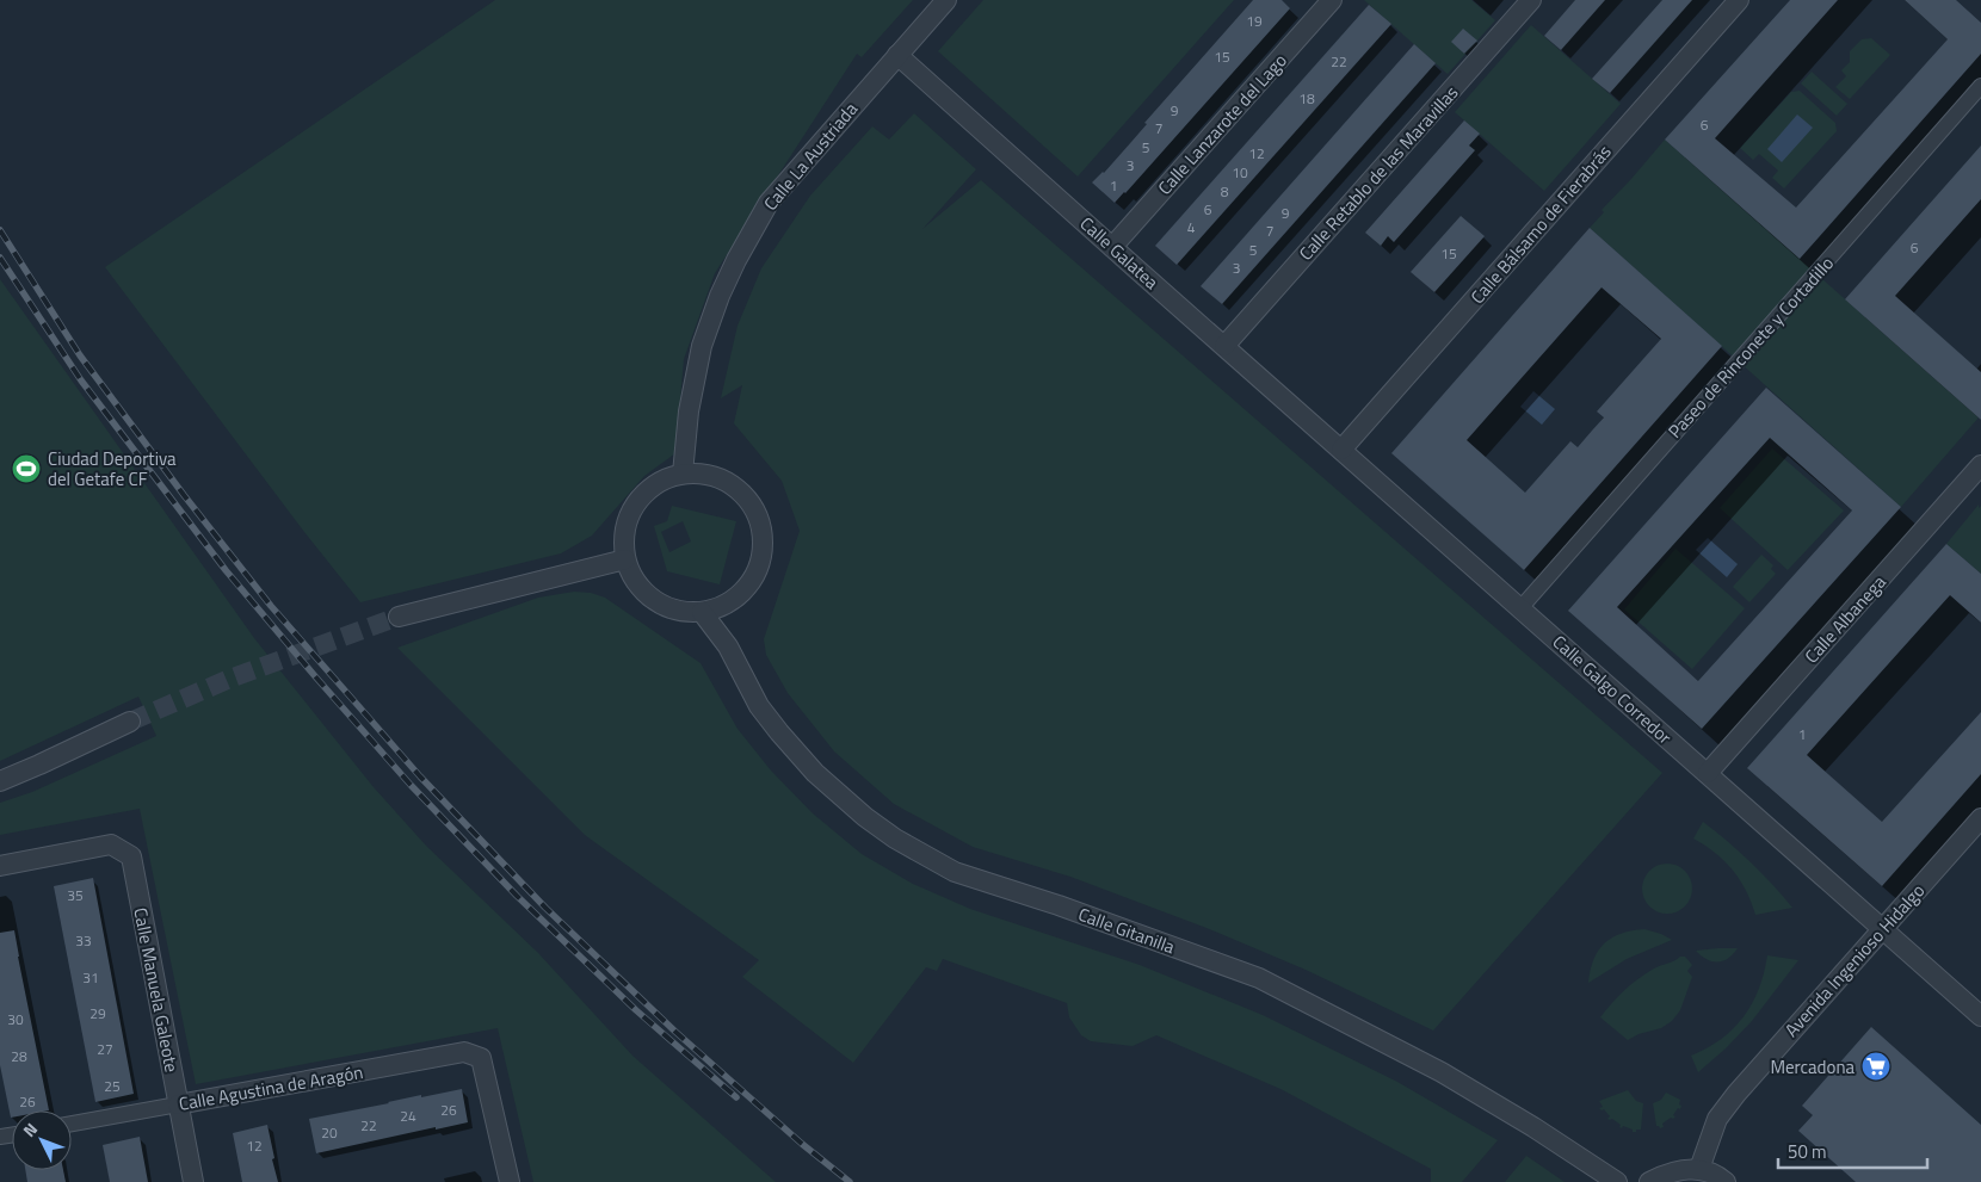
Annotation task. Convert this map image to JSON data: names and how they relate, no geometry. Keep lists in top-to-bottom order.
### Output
{
  "streets": {
    "street": [
      "Calle Lanzarote del Lago",
      "Calle La Austriada",
      "Calle Retablo de las Maravillas",
      "Calle Bálsamo de Fierabrás",
      "Calle Galatea",
      "Paseo de Rinconete y Cortadillo",
      "Calle Albanega",
      "Calle Galgo Corredor",
      "Calle Gitanilla",
      "Avenida Ingenioso Hidalgo",
      "Calle Manuela Galeote",
      "Calle Agustina de Aragón"
    ]
  },
  "crossings": [
    ["Calle Lanzarote del Lago", "Calle Galatea"],
    ["Calle La Austriada", "Calle Galatea"],
    ["Calle La Austriada", "Calle Gitanilla"],
    ["Calle Retablo de las Maravillas", "Calle Galatea"],
    ["Calle Bálsamo de Fierabrás", "Calle Galatea"],
    ["Calle Bálsamo de Fierabrás", "Calle Galgo Corredor"],
    ["Calle Galatea", "Calle Galgo Corredor"],
    ["Paseo de Rinconete y Cortadillo", "Calle Galgo Corredor"],
    ["Calle Albanega", "Calle Galgo Corredor"],
    ["Calle Galgo Corredor", "Avenida Ingenioso Hidalgo"],
    ["Calle Manuela Galeote", "Calle Agustina de Aragón"]
  ],
  "places": {
    "sports": ["Ciudad Deportiva del Getafe CF"],
    "supermarket": ["Mercadona"]
  },
  "house_numbers": [
    "19",
    "15",
    "22",
    "18",
    "9",
    "6",
    "7",
    "5",
    "12",
    "3",
    "10",
    "1",
    "8",
    "6",
    "9",
    "4",
    "7",
    "6",
    "5",
    "15",
    "3",
    "1",
    "35",
    "33",
    "31",
    "29",
    "30",
    "27",
    "28",
    "25",
    "26",
    "26",
    "24",
    "22",
    "20",
    "12"
  ],
  "scale_bar": "50 m",
  "north": "top left"
}
